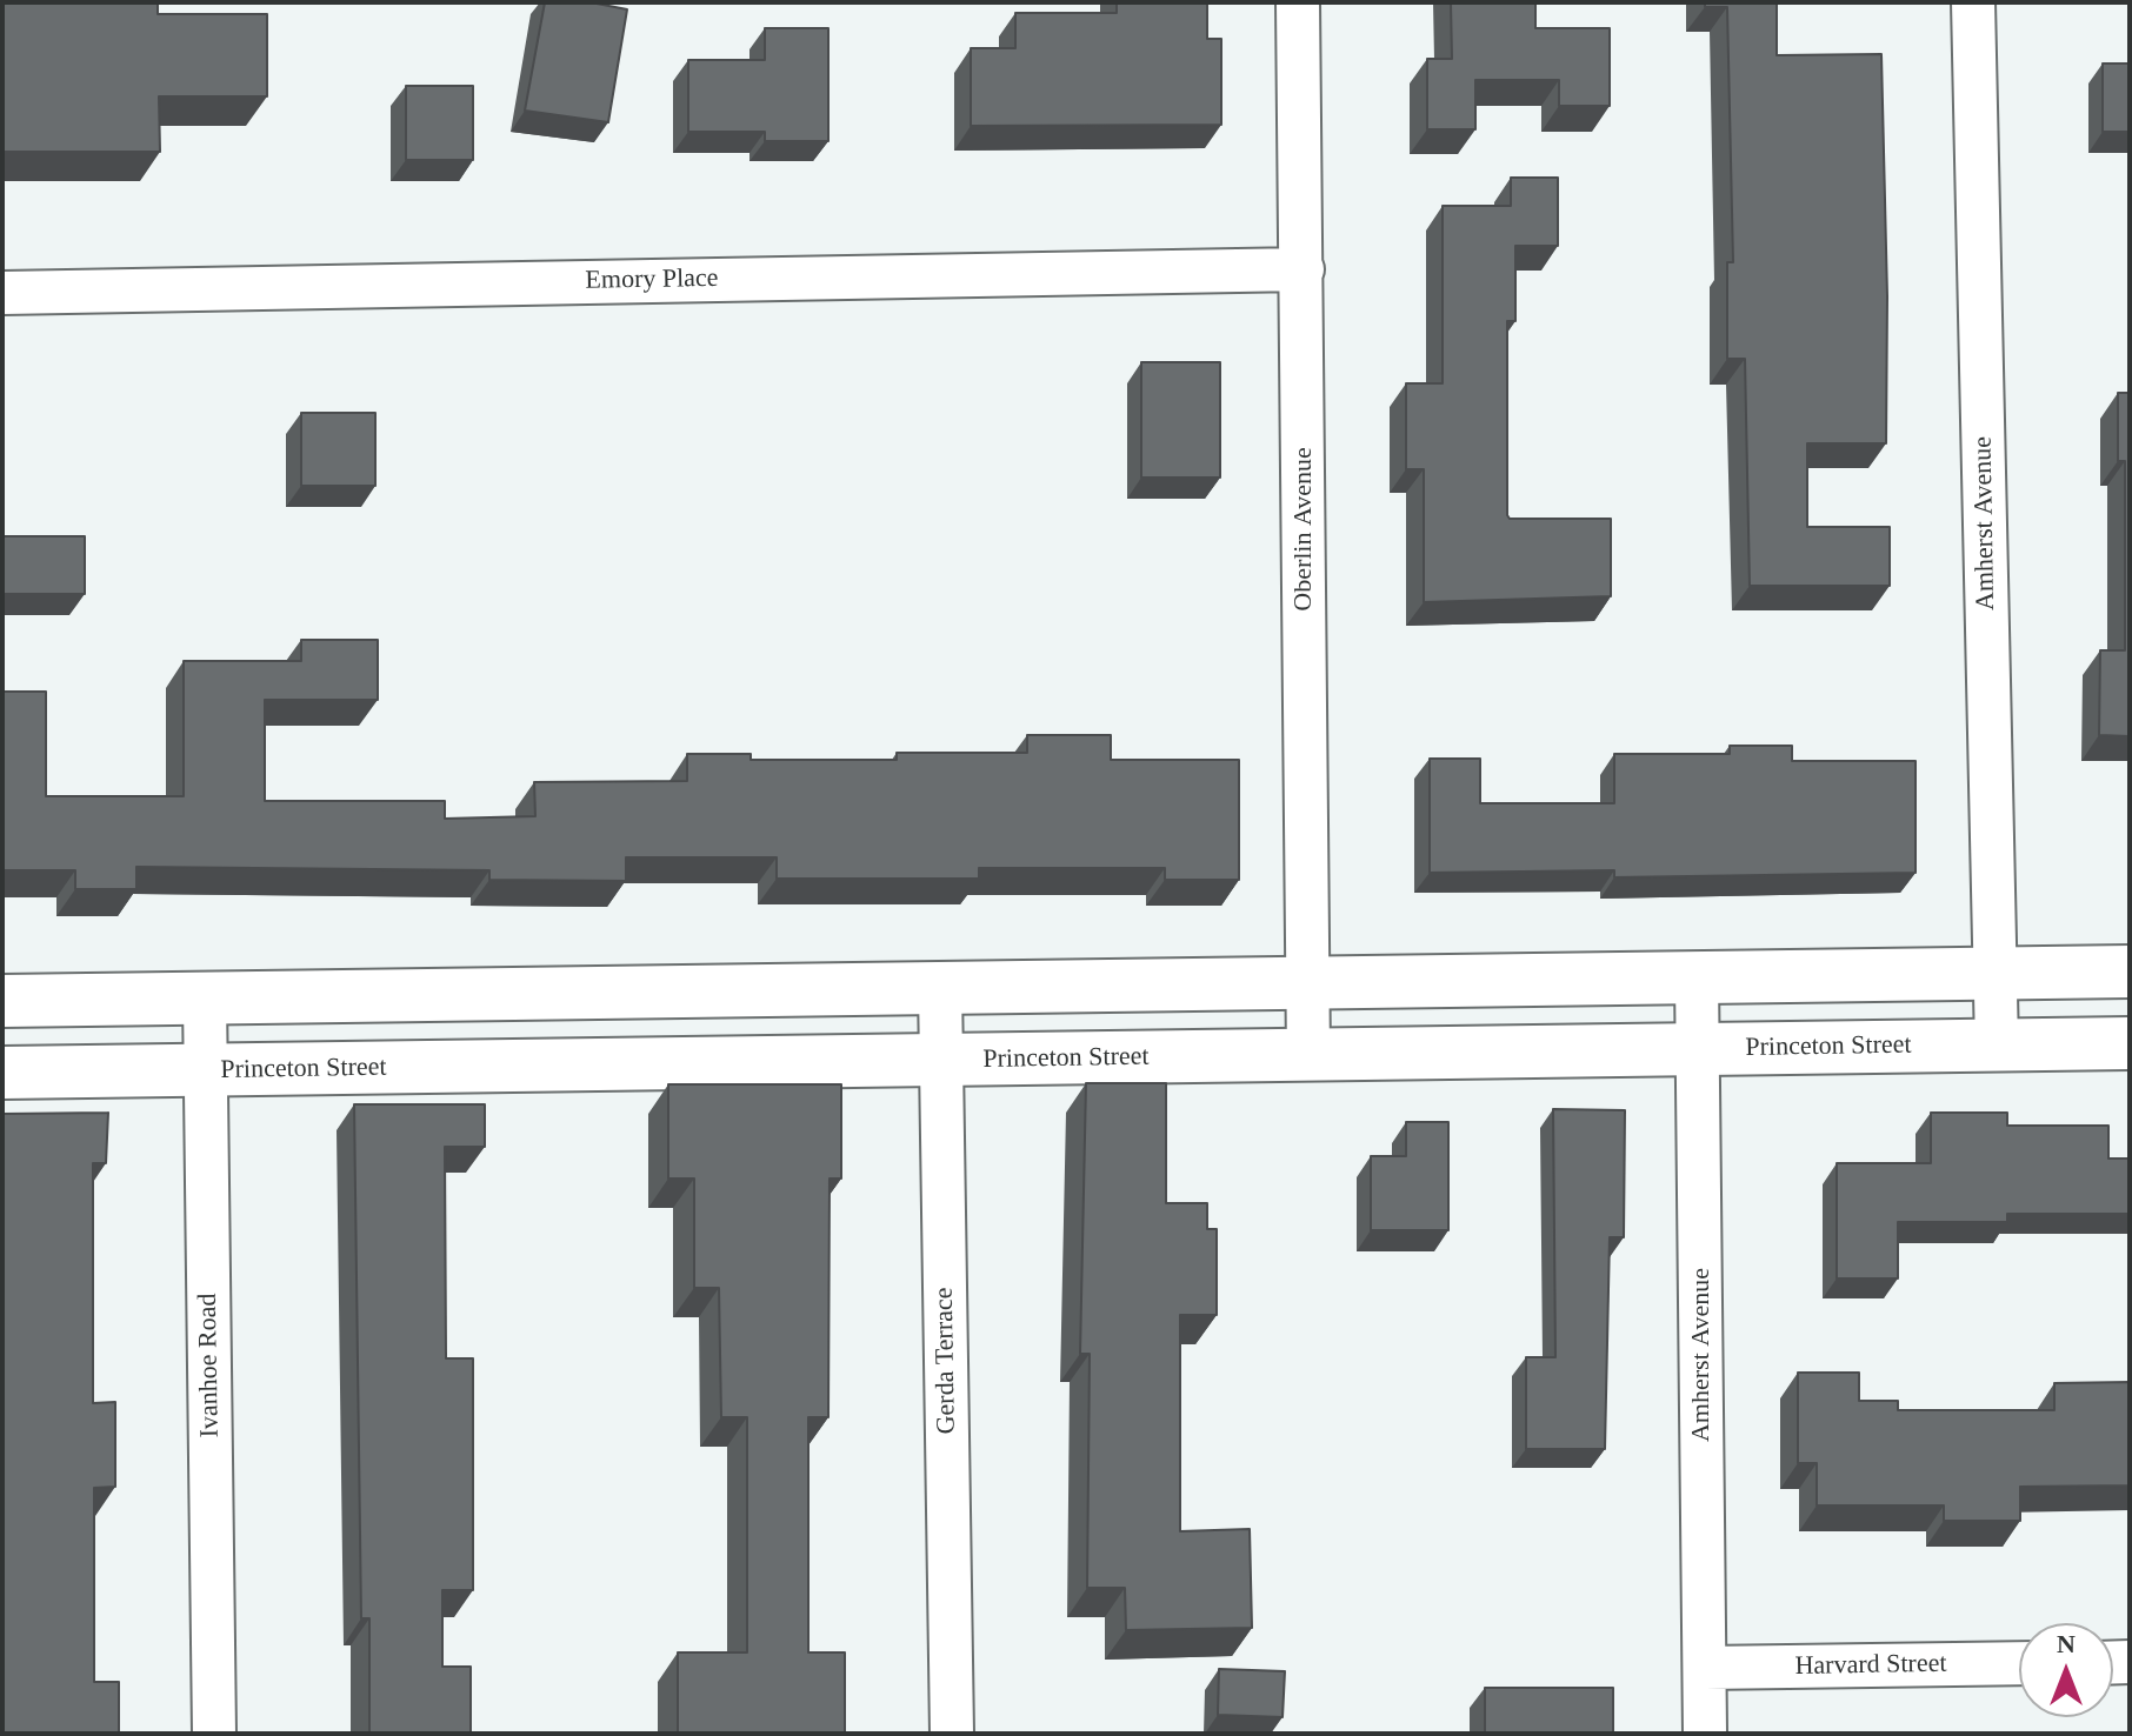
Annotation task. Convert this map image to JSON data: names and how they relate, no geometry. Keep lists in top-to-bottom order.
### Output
{
  "streets": {
    "main road": ["Princeton Street"],
    "street": [
      "Emory Place",
      "Amherst Avenue",
      "Oberlin Avenue",
      "Gerda Terrace",
      "Ivanhoe Road",
      "Harvard Street"
    ]
  },
  "crossings": [
    ["Emory Place", "Oberlin Avenue"],
    ["Amherst Avenue", "Princeton Street"],
    ["Amherst Avenue", "Harvard Street"],
    ["Oberlin Avenue", "Princeton Street"],
    ["Princeton Street", "Gerda Terrace"],
    ["Princeton Street", "Ivanhoe Road"]
  ],
  "north": "top"
}
